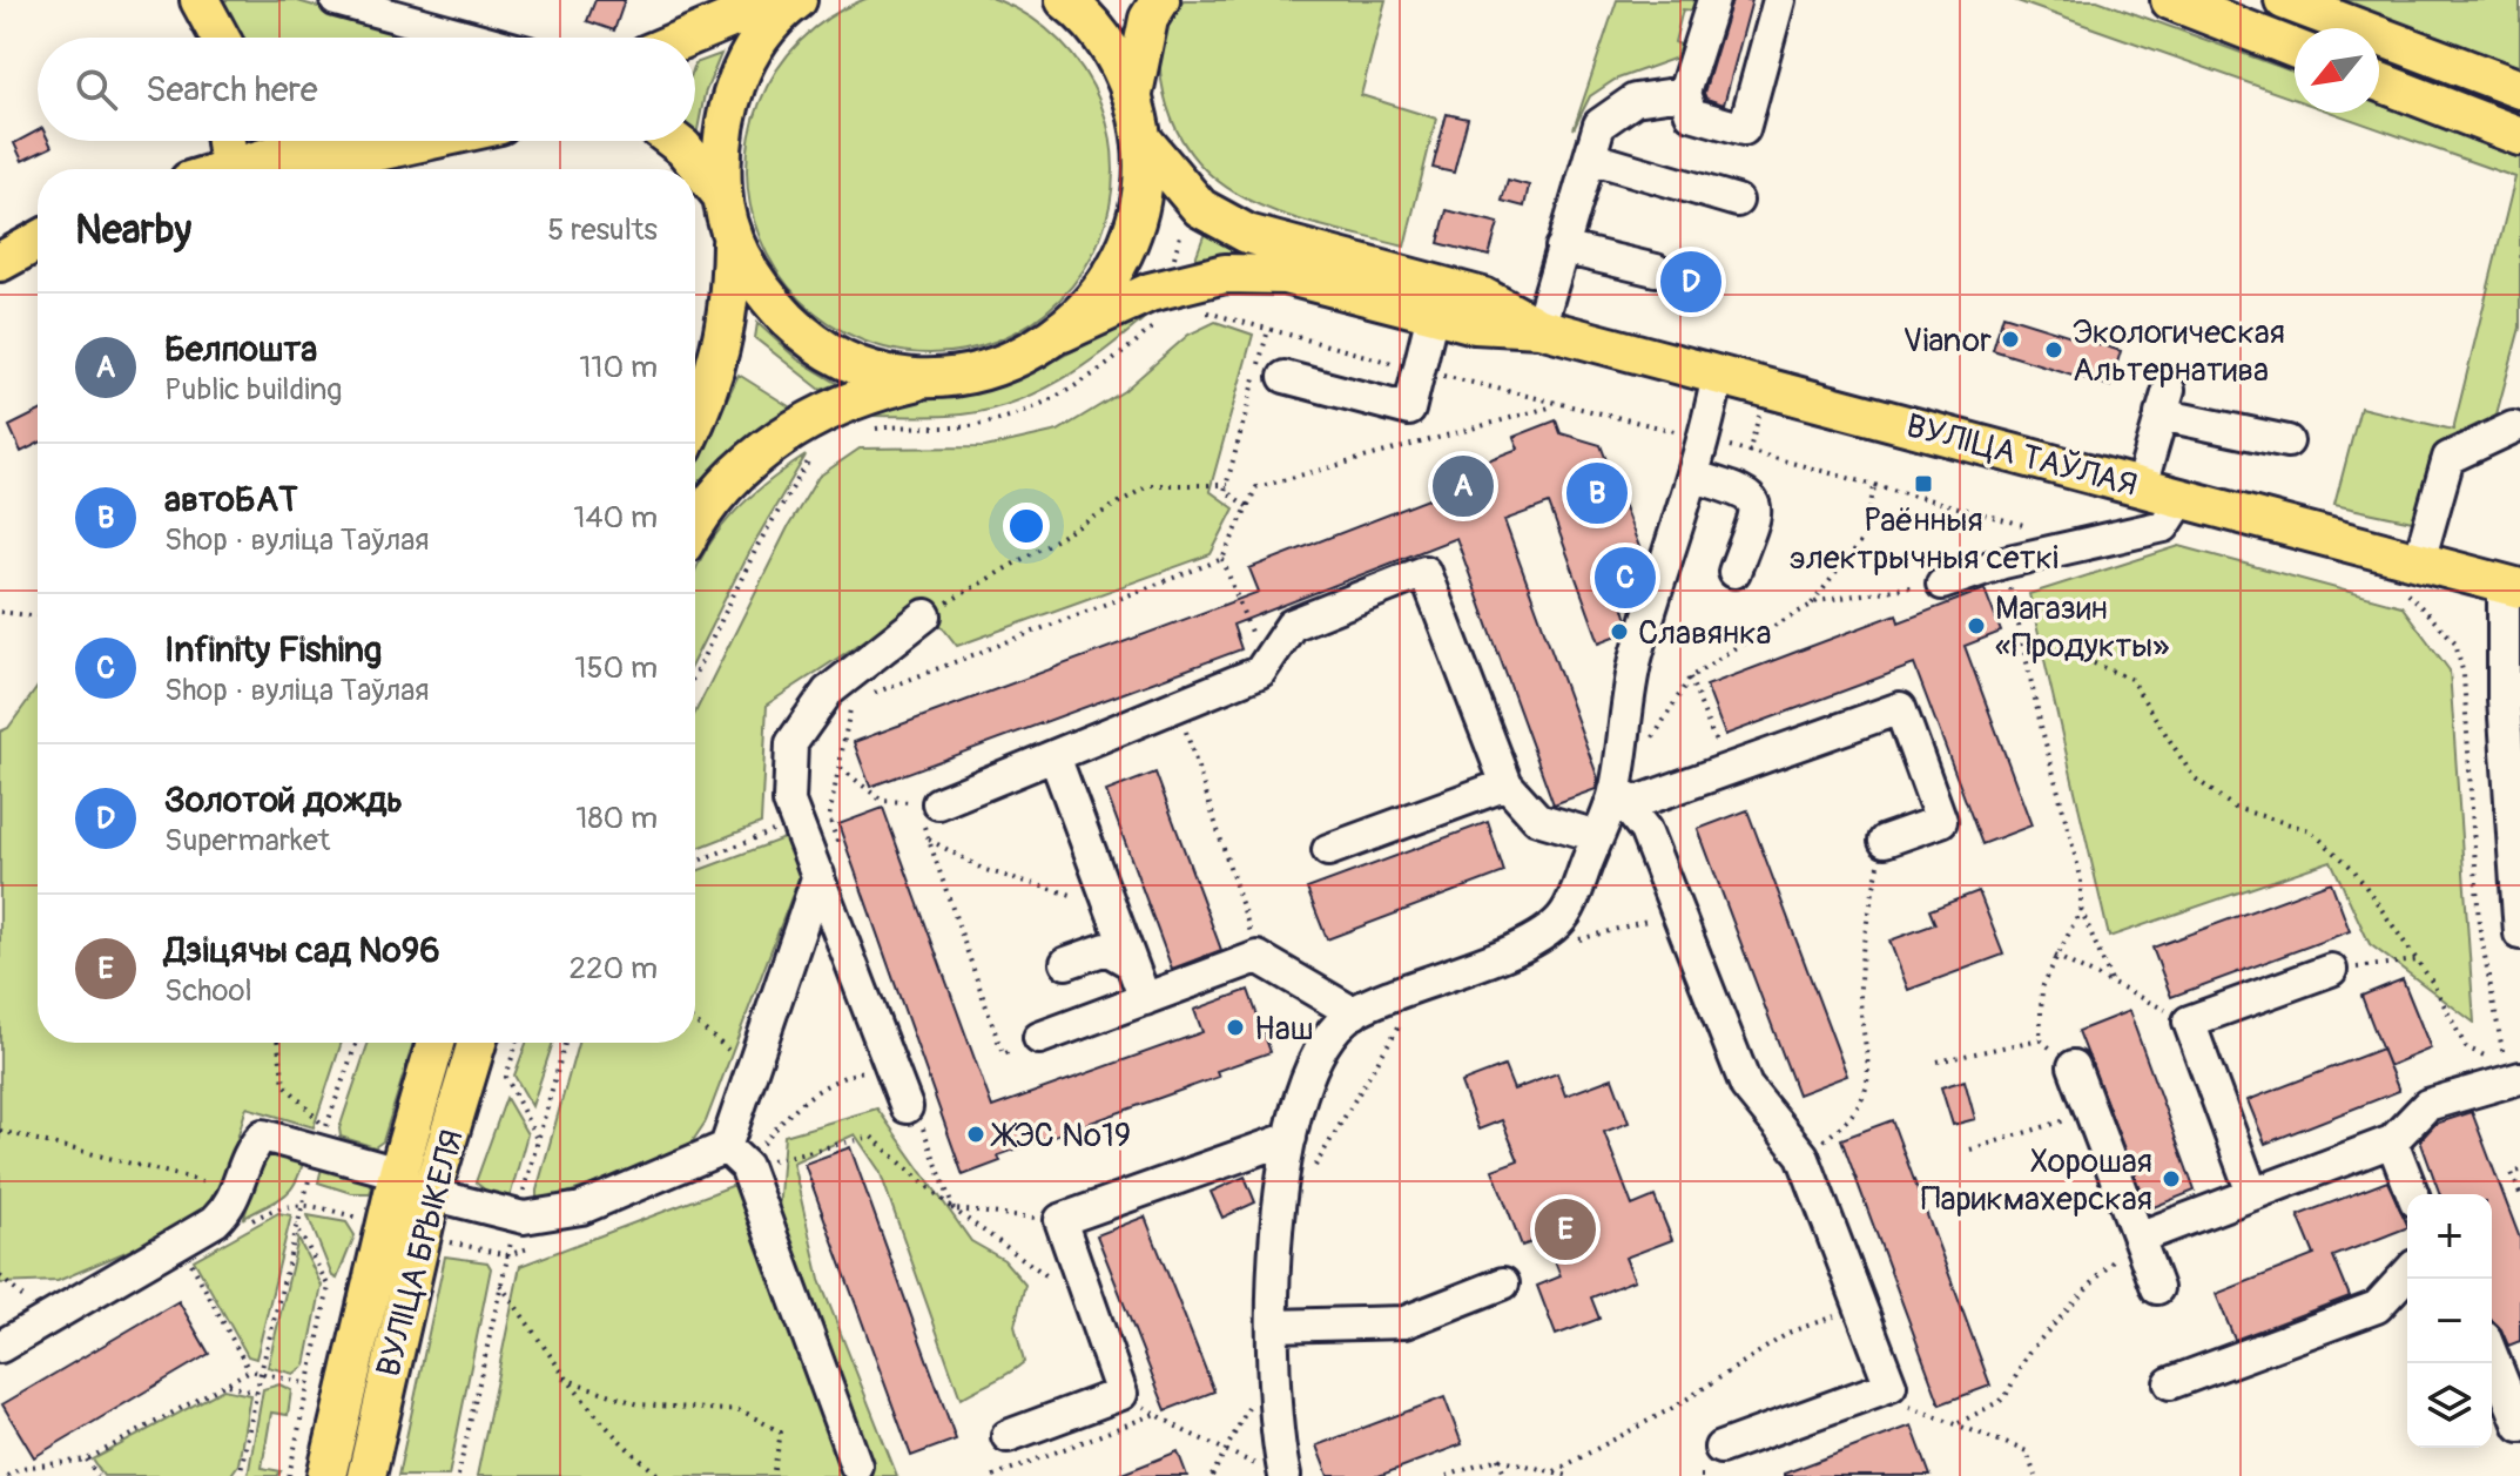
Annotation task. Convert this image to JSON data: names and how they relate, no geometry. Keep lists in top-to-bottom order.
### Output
{
  "streets": {
    "main road": ["ВУЛІЦА ТАЎЛАЯ", "ВУЛІЦА БРЫКЕЛЯ"]
  },
  "places": {
    "other": [
      "Vianor",
      "Экологическая Альтернатива",
      "Магазин «Продукты»",
      "Славянка",
      "Наш",
      "ЖЭС №19",
      "Хорошая Парикмахерская"
    ],
    "transit": ["Раённыя электрычныя сеткі"]
  },
  "north": "bottom left",
  "page": {
    "search": "Search here",
    "heading": ["Nearby", "5 results"],
    "pins": [
      "D",
      "A",
      "B",
      "C",
      "E"
    ],
    "list": [
      {
        "mark": "A",
        "name": "Белпошта",
        "note": "Public building",
        "value": "110 m"
      },
      {
        "mark": "B",
        "name": "автоБАТ",
        "note": "Shop · вуліца Таўлая",
        "value": "140 m"
      },
      {
        "mark": "C",
        "name": "Infinity Fishing",
        "note": "Shop · вуліца Таўлая",
        "value": "150 m"
      },
      {
        "mark": "D",
        "name": "Золотой дождь",
        "note": "Supermarket",
        "value": "180 m"
      },
      {
        "mark": "E",
        "name": "Дзіцячы сад №96",
        "note": "School",
        "value": "220 m"
      }
    ],
    "map_buttons": ["+", "−"]
  }
}
